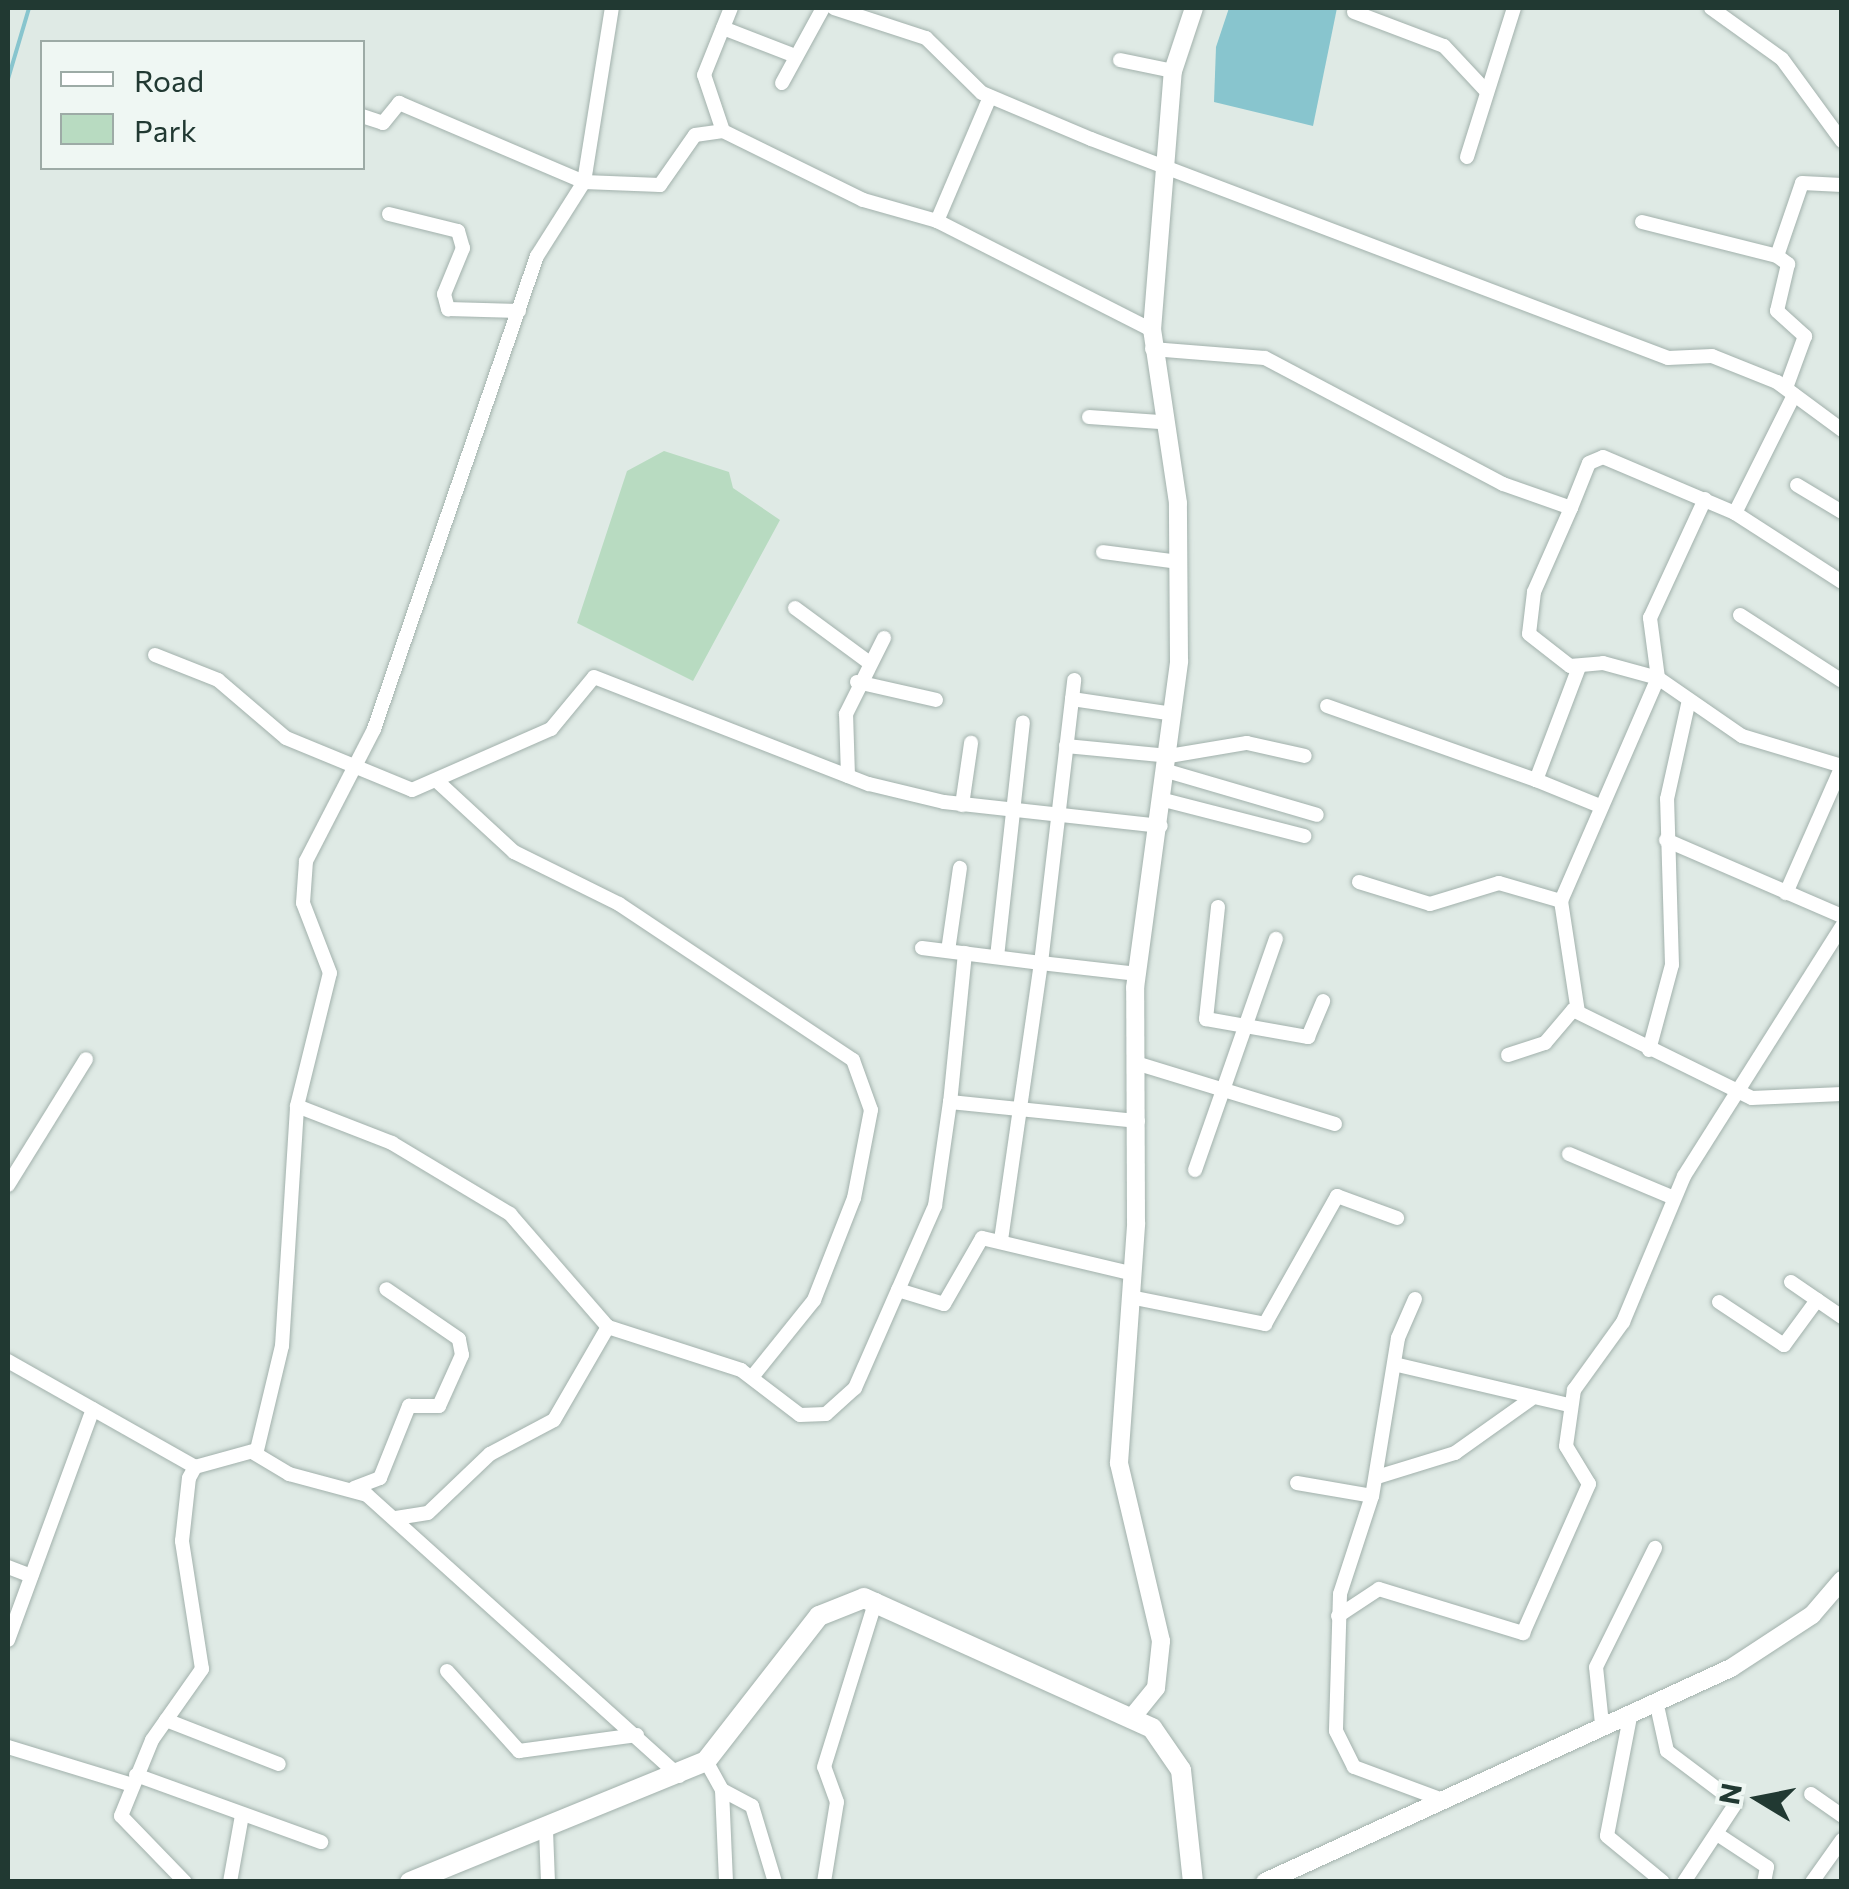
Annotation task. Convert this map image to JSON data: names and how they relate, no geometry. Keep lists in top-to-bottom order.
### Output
{
  "legend": ["Road", "Park"],
  "north": "left"
}
